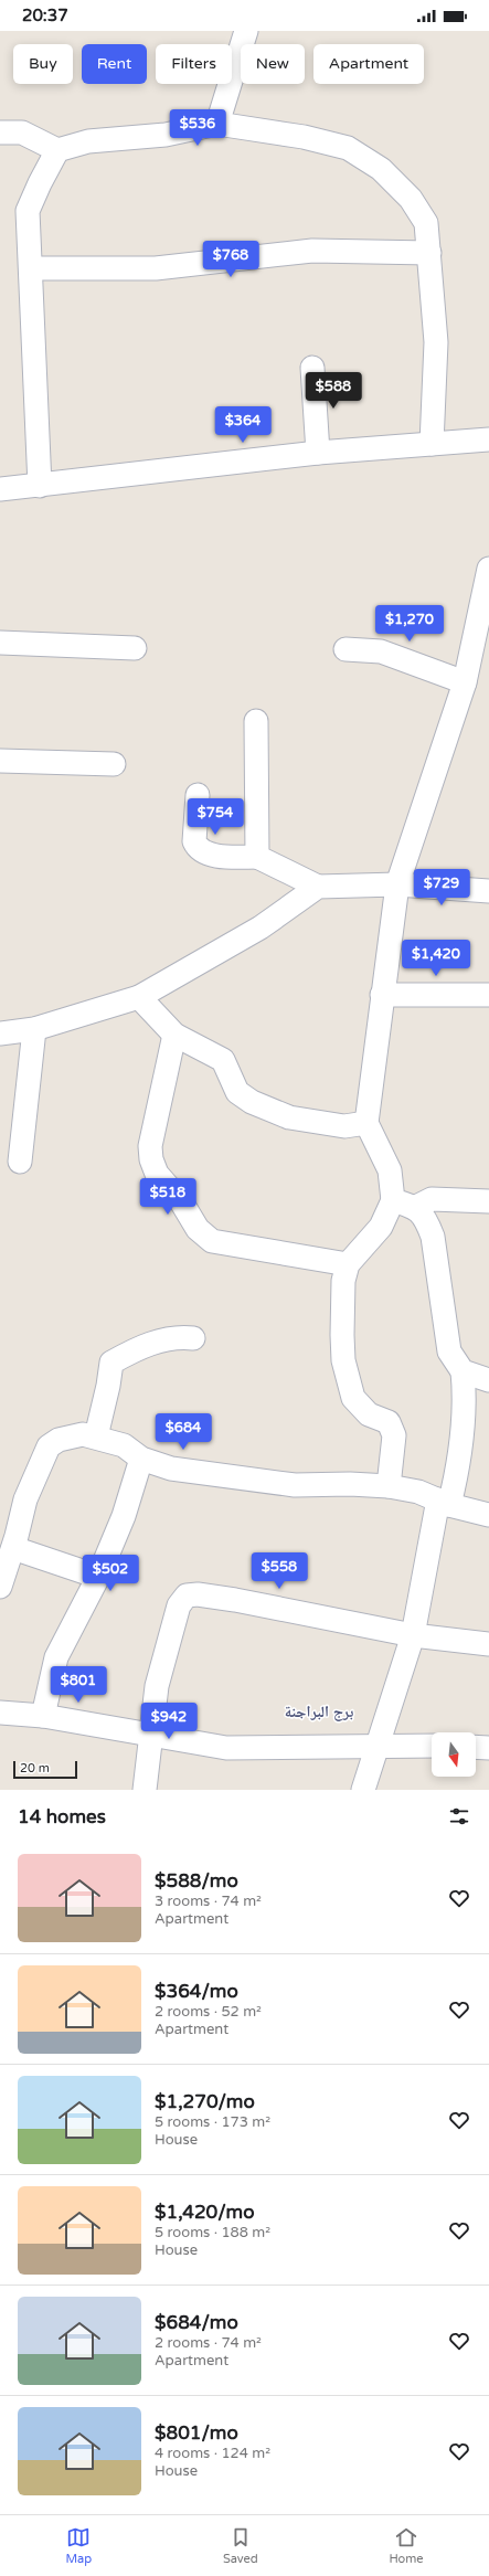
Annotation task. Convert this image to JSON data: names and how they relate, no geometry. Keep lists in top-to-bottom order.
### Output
{
  "districts": ["برج البراجنة"],
  "scale_bar": "20 m",
  "north": "bottom",
  "page": {
    "status": "20:37",
    "chip": [
      "Buy",
      "Rent",
      "Filters",
      "New",
      "Apartment"
    ],
    "price": [
      "$536",
      "$768",
      "$588",
      "$364",
      "$1,270",
      "$754",
      "$729",
      "$1,420",
      "$518",
      "$684",
      "$558",
      "$502",
      "$801",
      "$942"
    ],
    "scale": "20 m",
    "heading": "14 homes",
    "list": [
      {
        "name": "$588/mo",
        "note": "3 rooms · 74 m² · Apartment"
      },
      {
        "name": "$364/mo",
        "note": "2 rooms · 52 m² · Apartment"
      },
      {
        "name": "$1,270/mo",
        "note": "5 rooms · 173 m² · House"
      },
      {
        "name": "$1,420/mo",
        "note": "5 rooms · 188 m² · House"
      },
      {
        "name": "$684/mo",
        "note": "2 rooms · 74 m² · Apartment"
      },
      {
        "name": "$801/mo",
        "note": "4 rooms · 124 m² · House"
      }
    ],
    "tabs": ["Map", "Saved", "Home"]
  }
}
